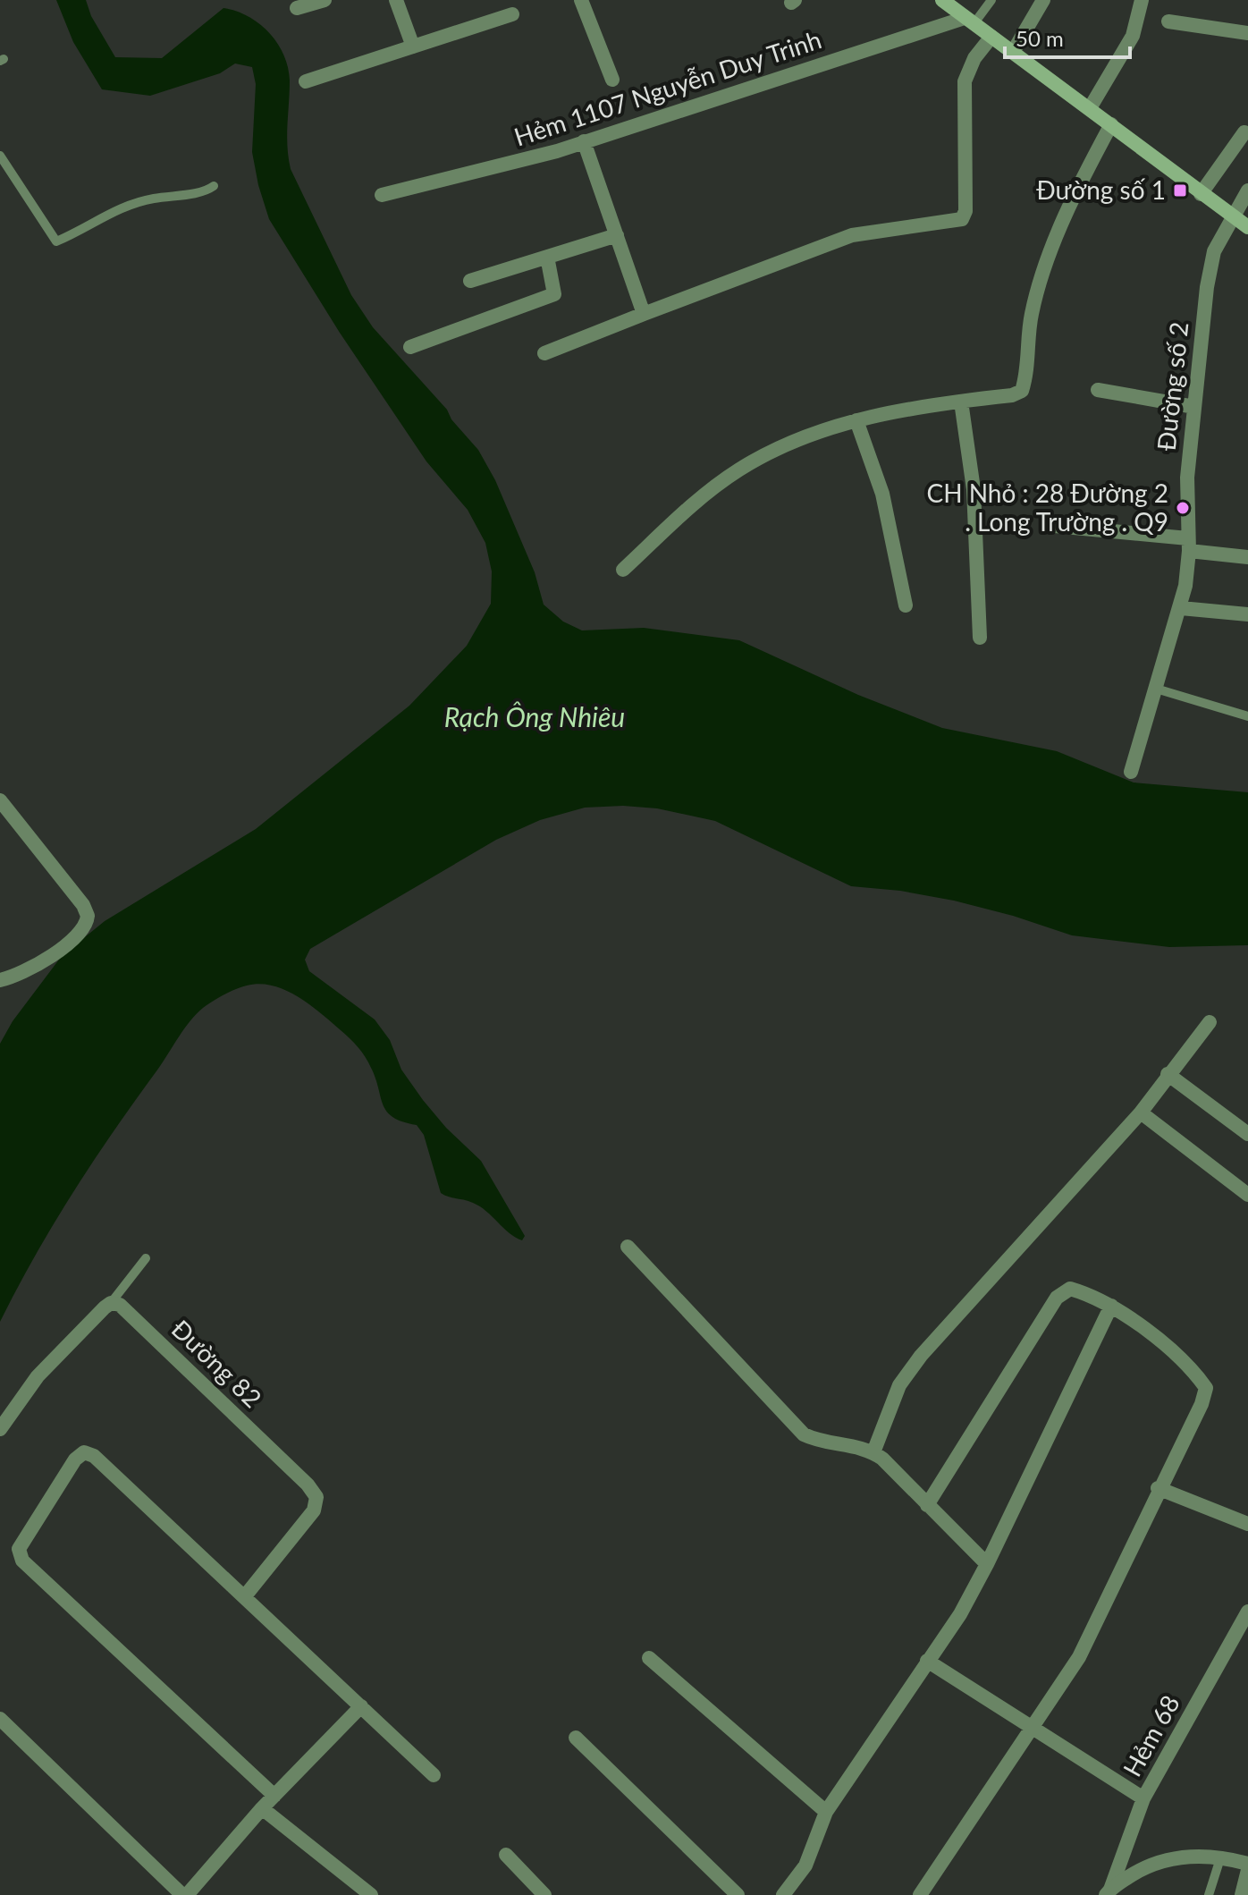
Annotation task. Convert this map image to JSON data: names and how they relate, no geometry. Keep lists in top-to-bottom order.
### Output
{
  "streets": {
    "street": [
      "Hẻm 1107 Nguyễn Duy Trinh",
      "Đường số 2",
      "Đường 82",
      "Hẻm 68"
    ]
  },
  "water": ["Rạch Ông Nhiêu"],
  "places": {
    "transit": ["Đường số 1"],
    "other": ["CH Nhỏ : 28 Đường 2 . Long Trường . Q9"]
  },
  "scale_bar": "50 m"
}
